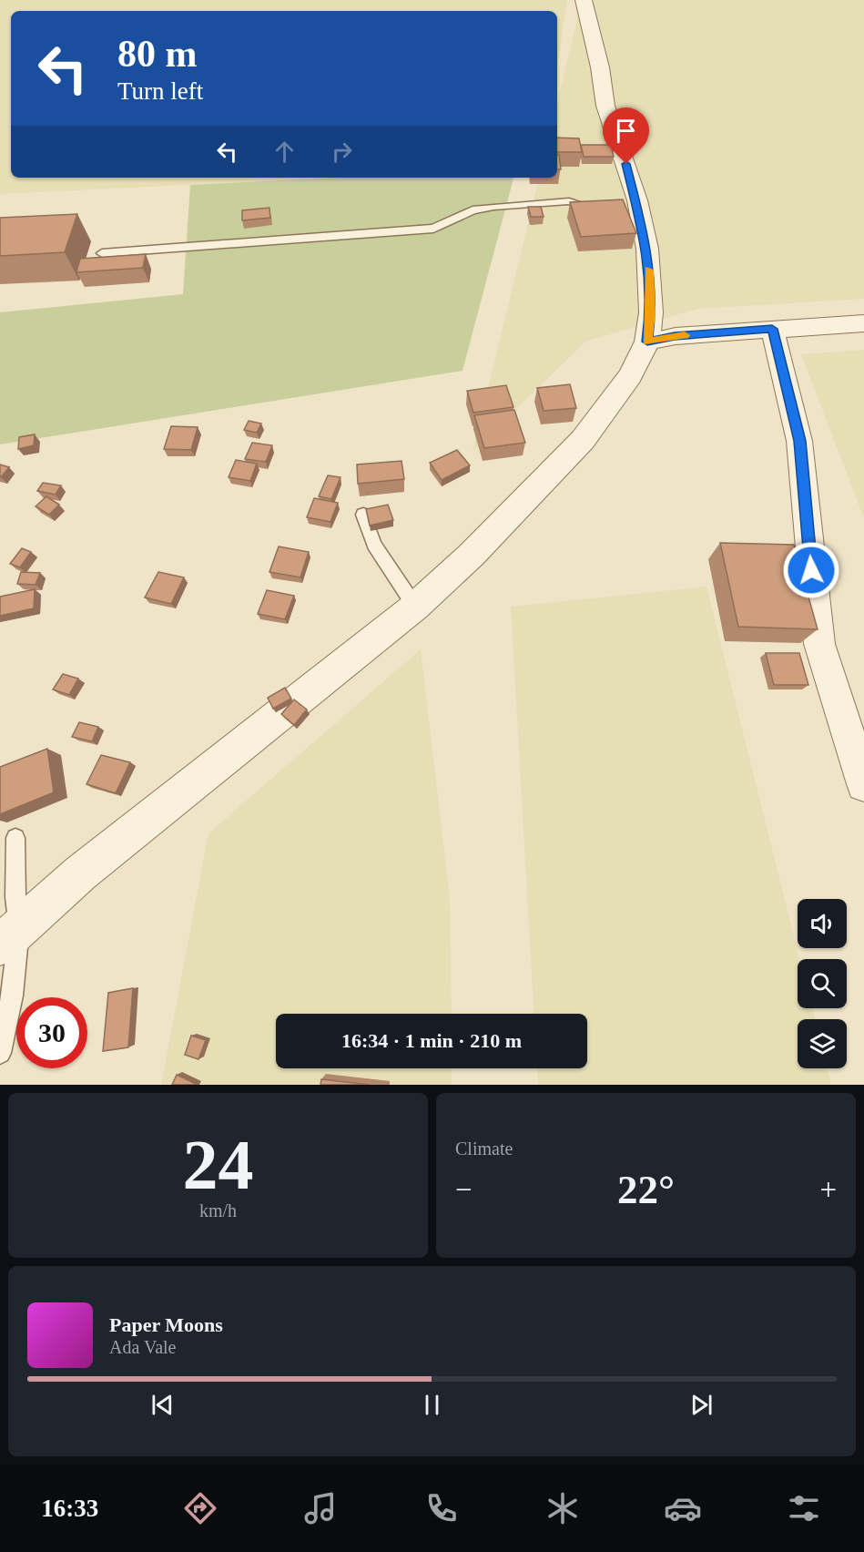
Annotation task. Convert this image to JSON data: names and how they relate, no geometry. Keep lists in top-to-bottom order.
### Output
{
  "page": {
    "turn": ["80 m", "Turn left"],
    "limit": "30",
    "trip": "16:34 · 1 min · 210 m",
    "tile": [
      ["24", "km/h"],
      "Climate"
    ],
    "heat": ["−", "22°", "+"],
    "song": ["Paper Moons", "Ada Vale"],
    "tabs": "16:33"
  }
}
